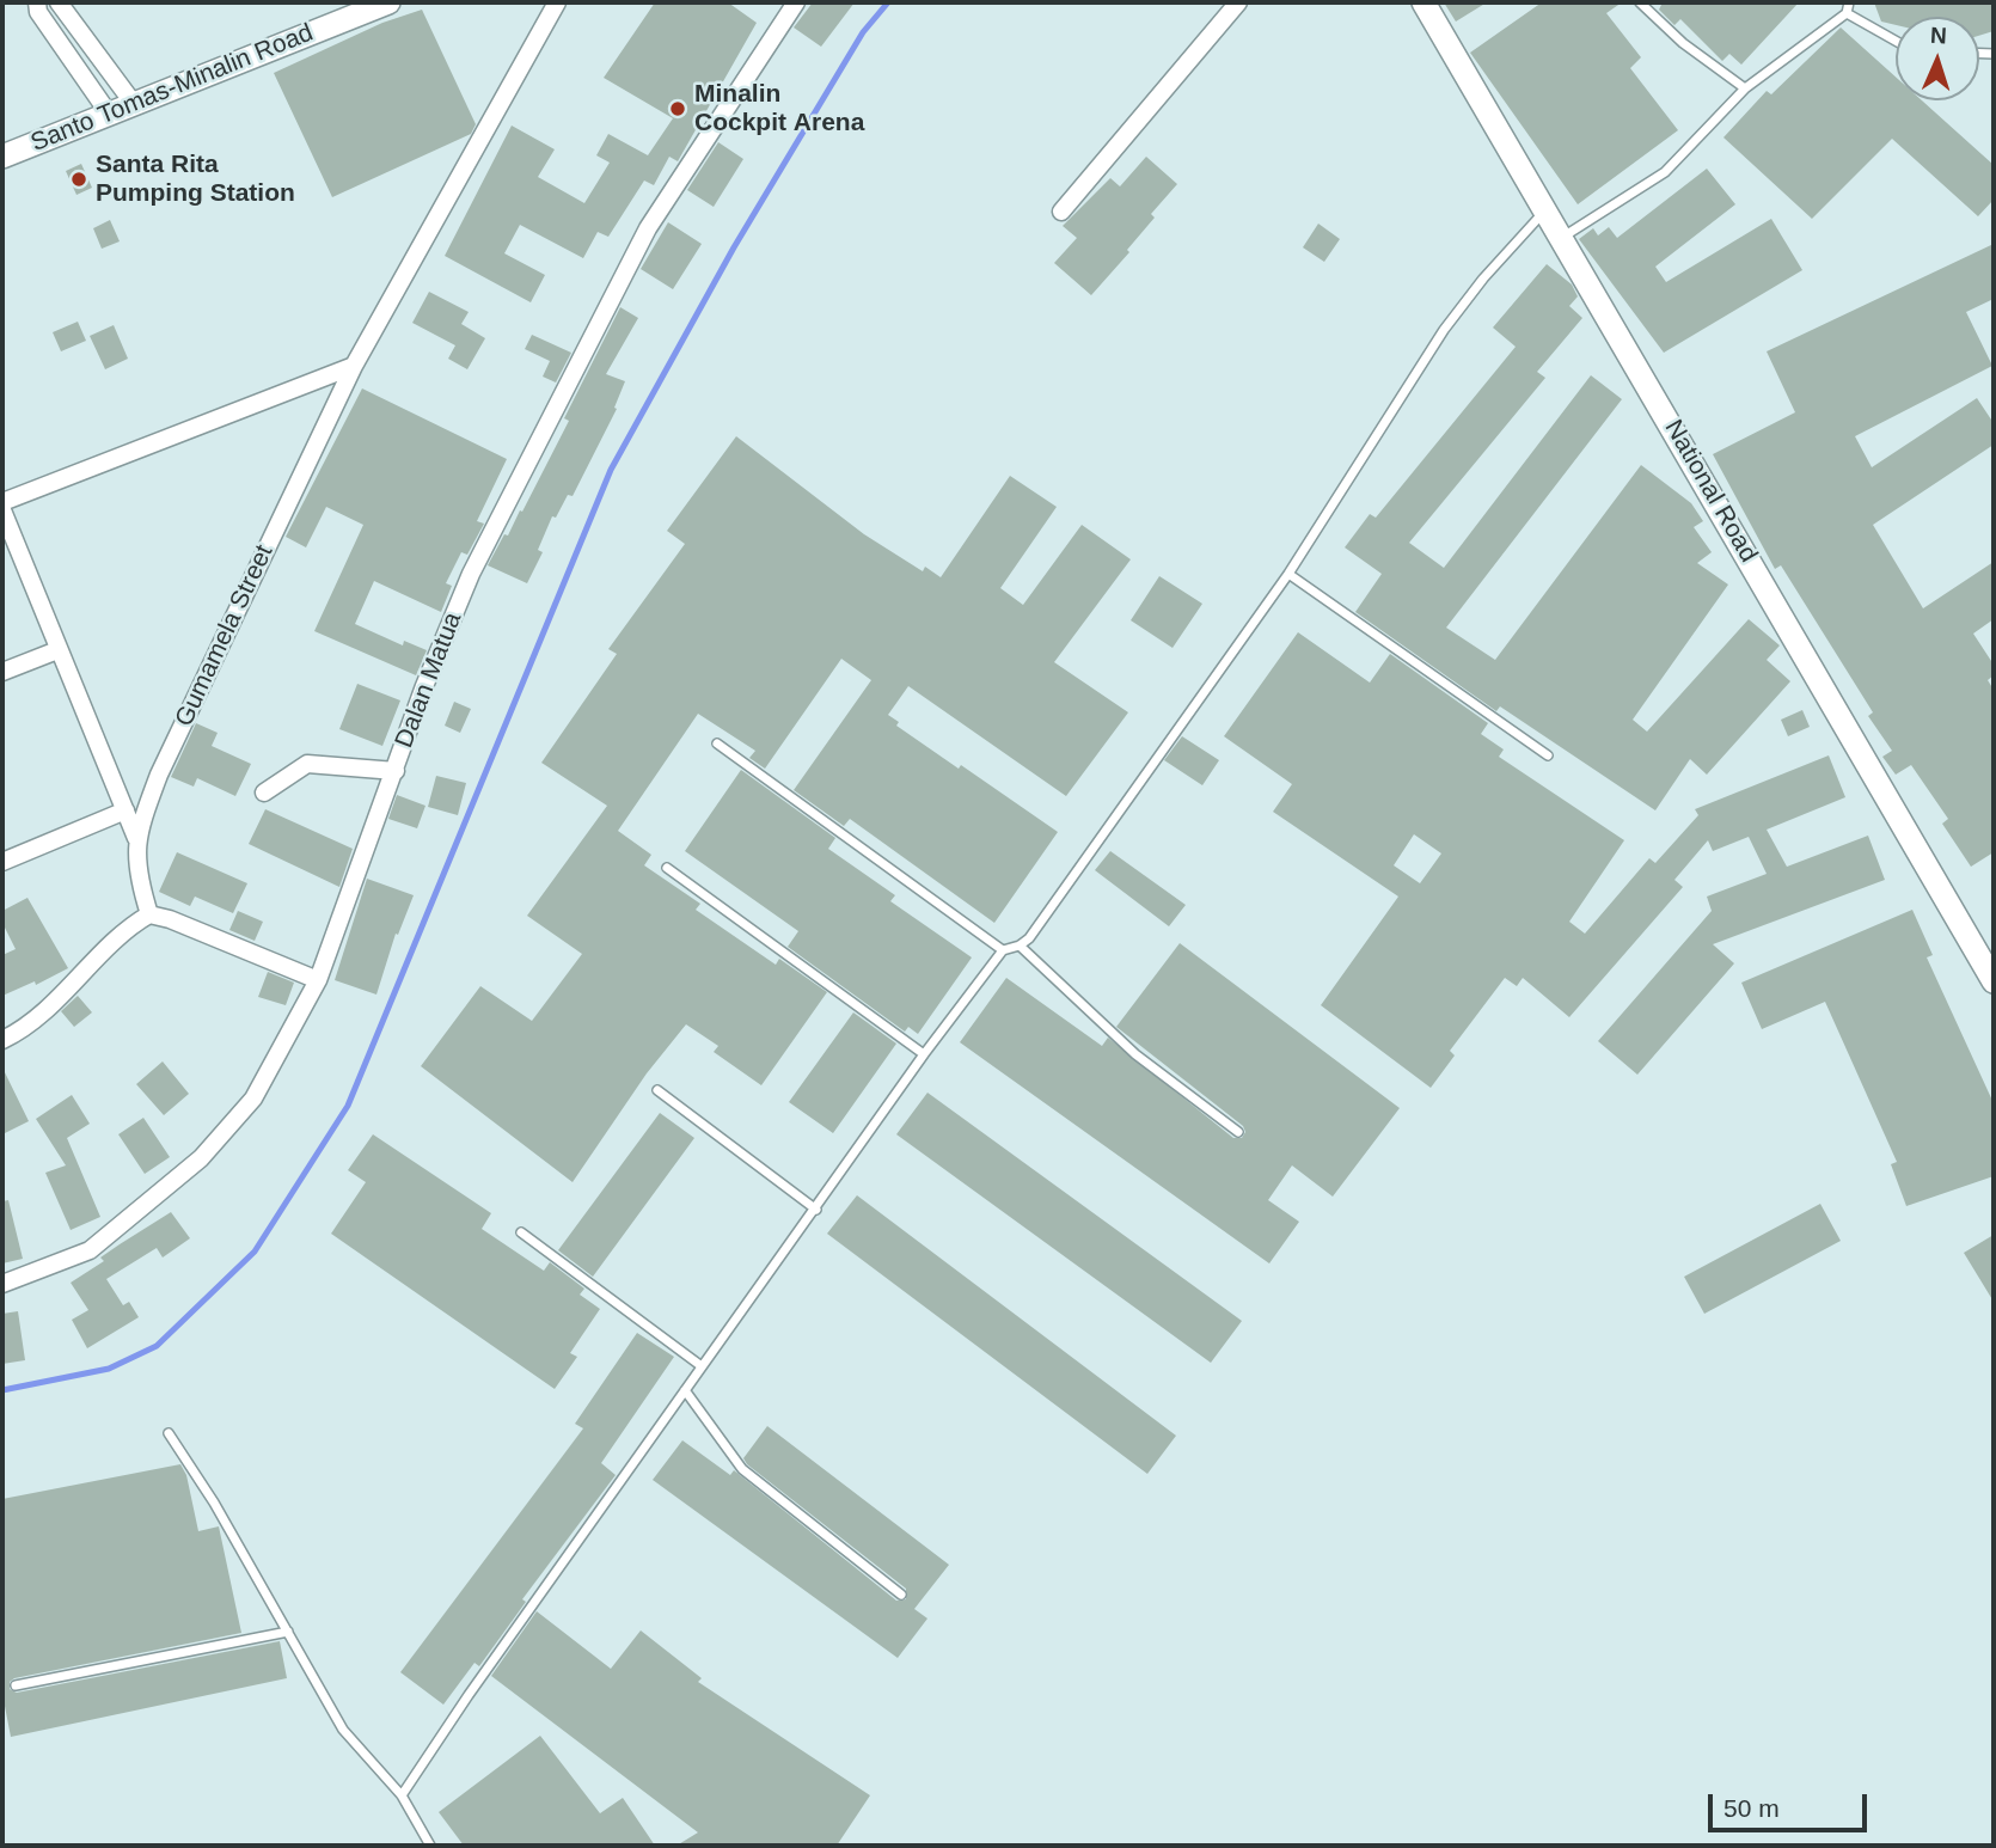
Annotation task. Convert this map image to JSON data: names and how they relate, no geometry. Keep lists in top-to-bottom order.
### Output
{
  "streets": {
    "main road": ["Santo Tomas-Minalin Road", "National Road"],
    "street": ["Gumamela Street", "Dalan Matua"]
  },
  "places": ["Minalin Cockpit Arena", "Santa Rita Pumping Station"],
  "scale_bar": "50 m",
  "north": "top"
}
